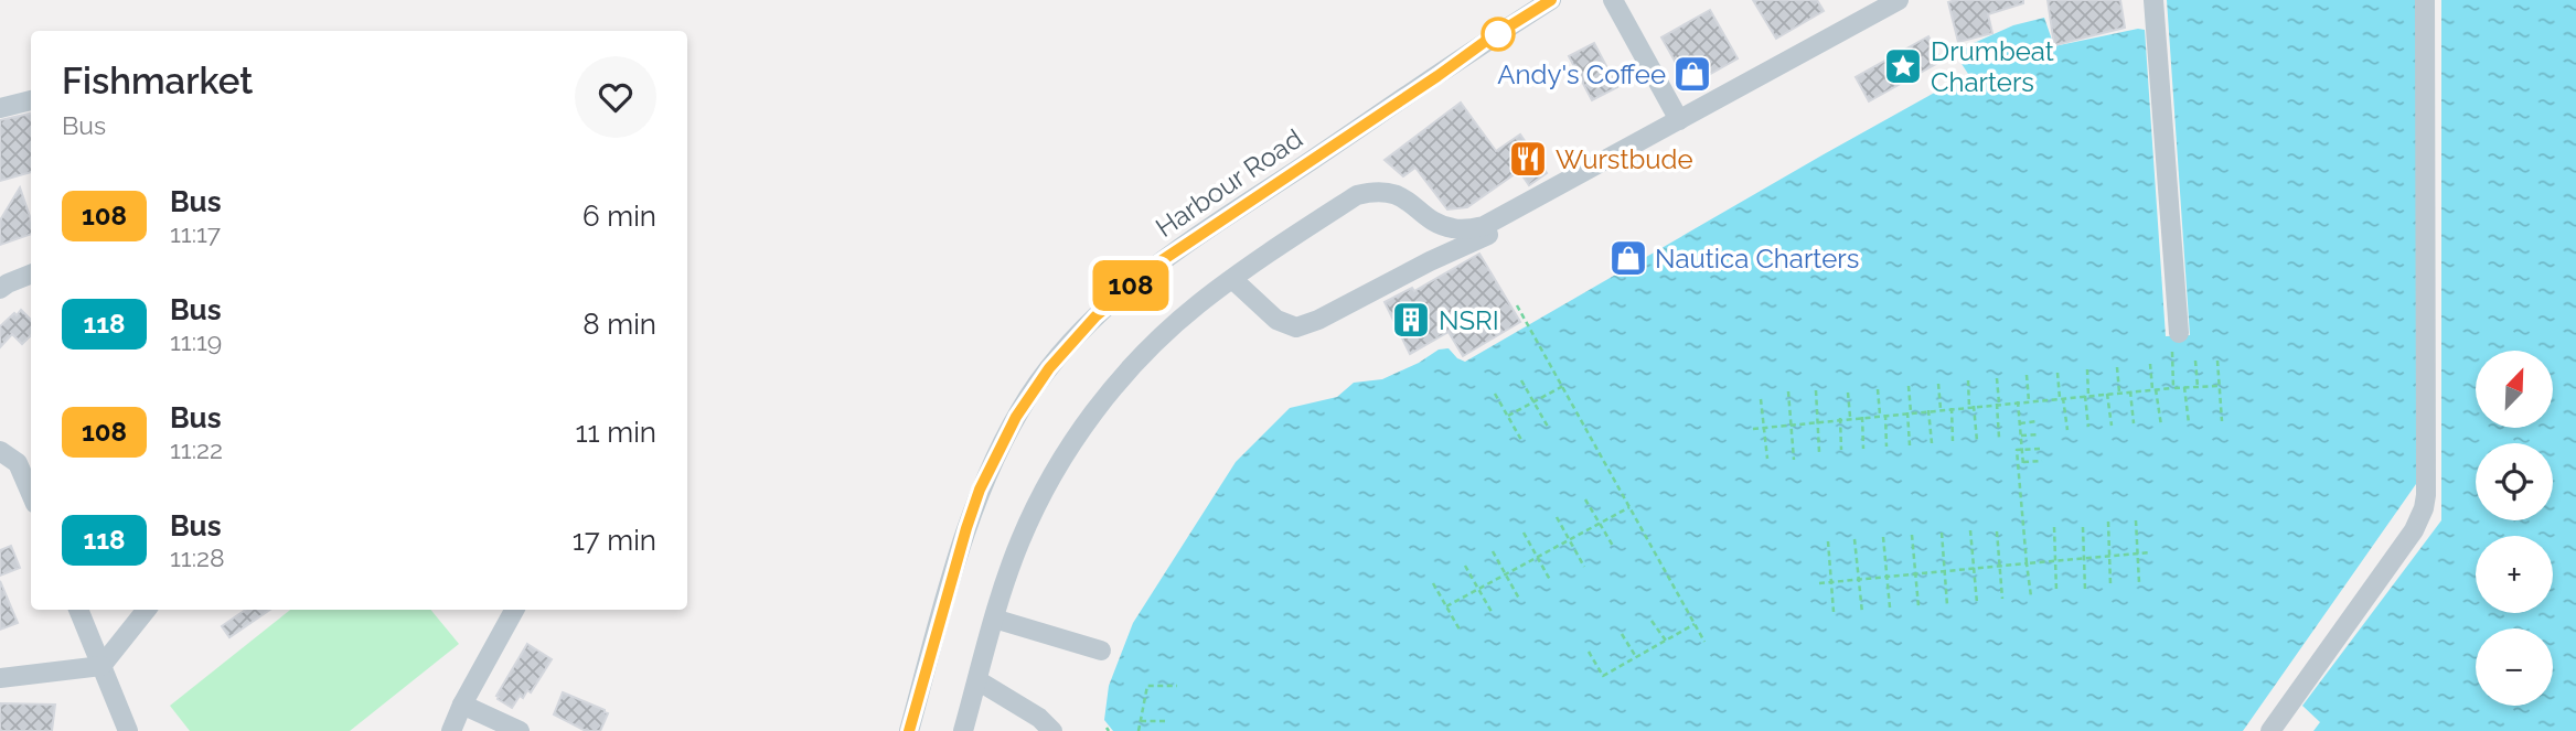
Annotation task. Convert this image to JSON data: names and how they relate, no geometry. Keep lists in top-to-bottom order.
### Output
{
  "streets": {
    "street": ["Harbour Road"]
  },
  "places": {
    "place": ["Drumbeat Charters"],
    "shop": ["Andy's Coffee", "Nautica Charters"],
    "restaurant": ["Wurstbude"],
    "building": ["NSRI"]
  },
  "lines": ["bus line 108"],
  "north": "top right",
  "page": {
    "on_map": "108",
    "heading": ["Fishmarket", "Bus"],
    "list": [
      {
        "mark": "108",
        "name": "Bus",
        "note": "11:17",
        "value": "6 min"
      },
      {
        "mark": "118",
        "name": "Bus",
        "note": "11:19",
        "value": "8 min"
      },
      {
        "mark": "108",
        "name": "Bus",
        "note": "11:22",
        "value": "11 min"
      },
      {
        "mark": "118",
        "name": "Bus",
        "note": "11:28",
        "value": "17 min"
      }
    ],
    "map_buttons": ["+", "−"]
  }
}
